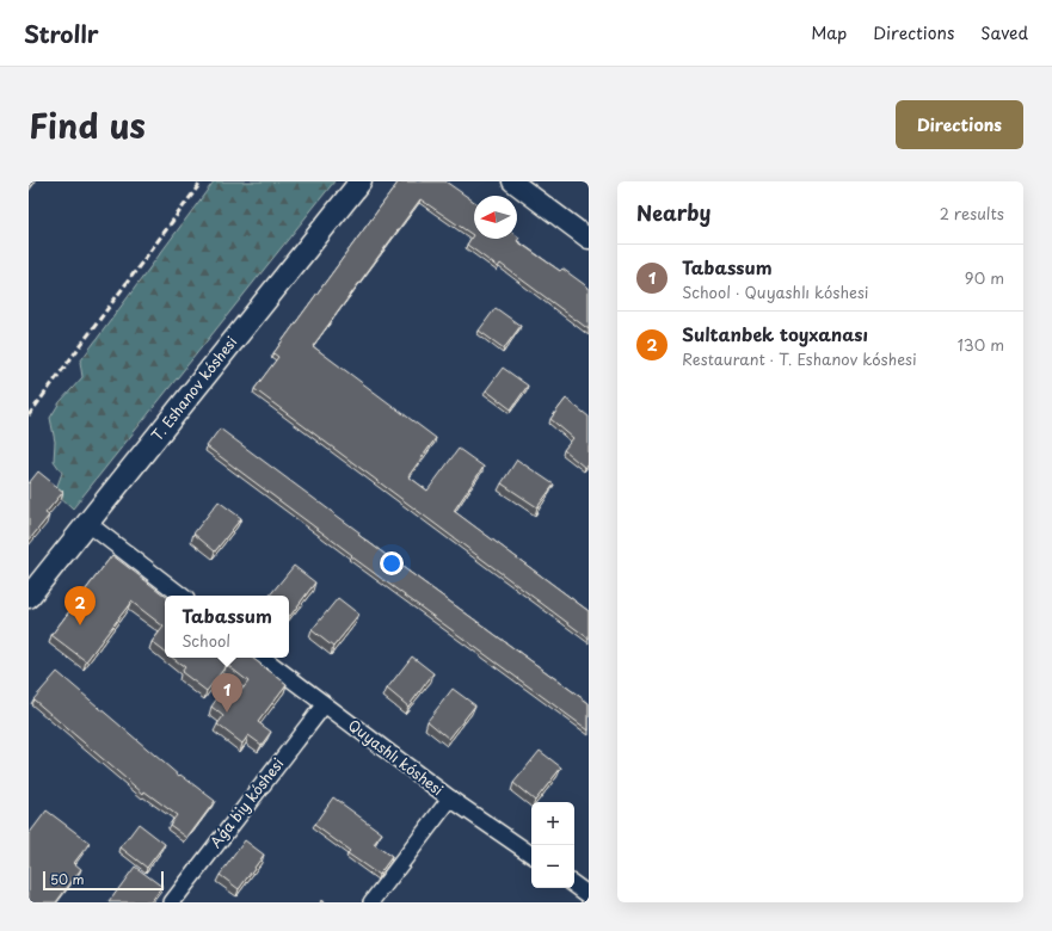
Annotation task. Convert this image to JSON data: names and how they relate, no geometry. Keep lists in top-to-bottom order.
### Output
{
  "streets": {
    "main road": ["T. Eshanov kóshesi"],
    "street": ["Quyashlı kóshesi", "Aǵa biy kóshesi"]
  },
  "crossings": [
    ["Quyashlı kóshesi", "Aǵa biy kóshesi"]
  ],
  "scale_bar": "50 m",
  "north": "left",
  "page": {
    "header": "Strollr",
    "nav": ["Map", "Directions", "Saved"],
    "title": "Find us",
    "buttons": "Directions",
    "heading": ["Nearby", "2 results"],
    "list": [
      {
        "mark": "1",
        "name": "Tabassum",
        "note": "School · Quyashlı kóshesi",
        "value": "90 m"
      },
      {
        "mark": "2",
        "name": "Sultanbek toyxanası",
        "note": "Restaurant · T. Eshanov kóshesi",
        "value": "130 m"
      }
    ],
    "pins": ["2", "1"],
    "popup": ["Tabassum", "School"],
    "map_buttons": ["+", "−"],
    "scale": "50 m"
  }
}
